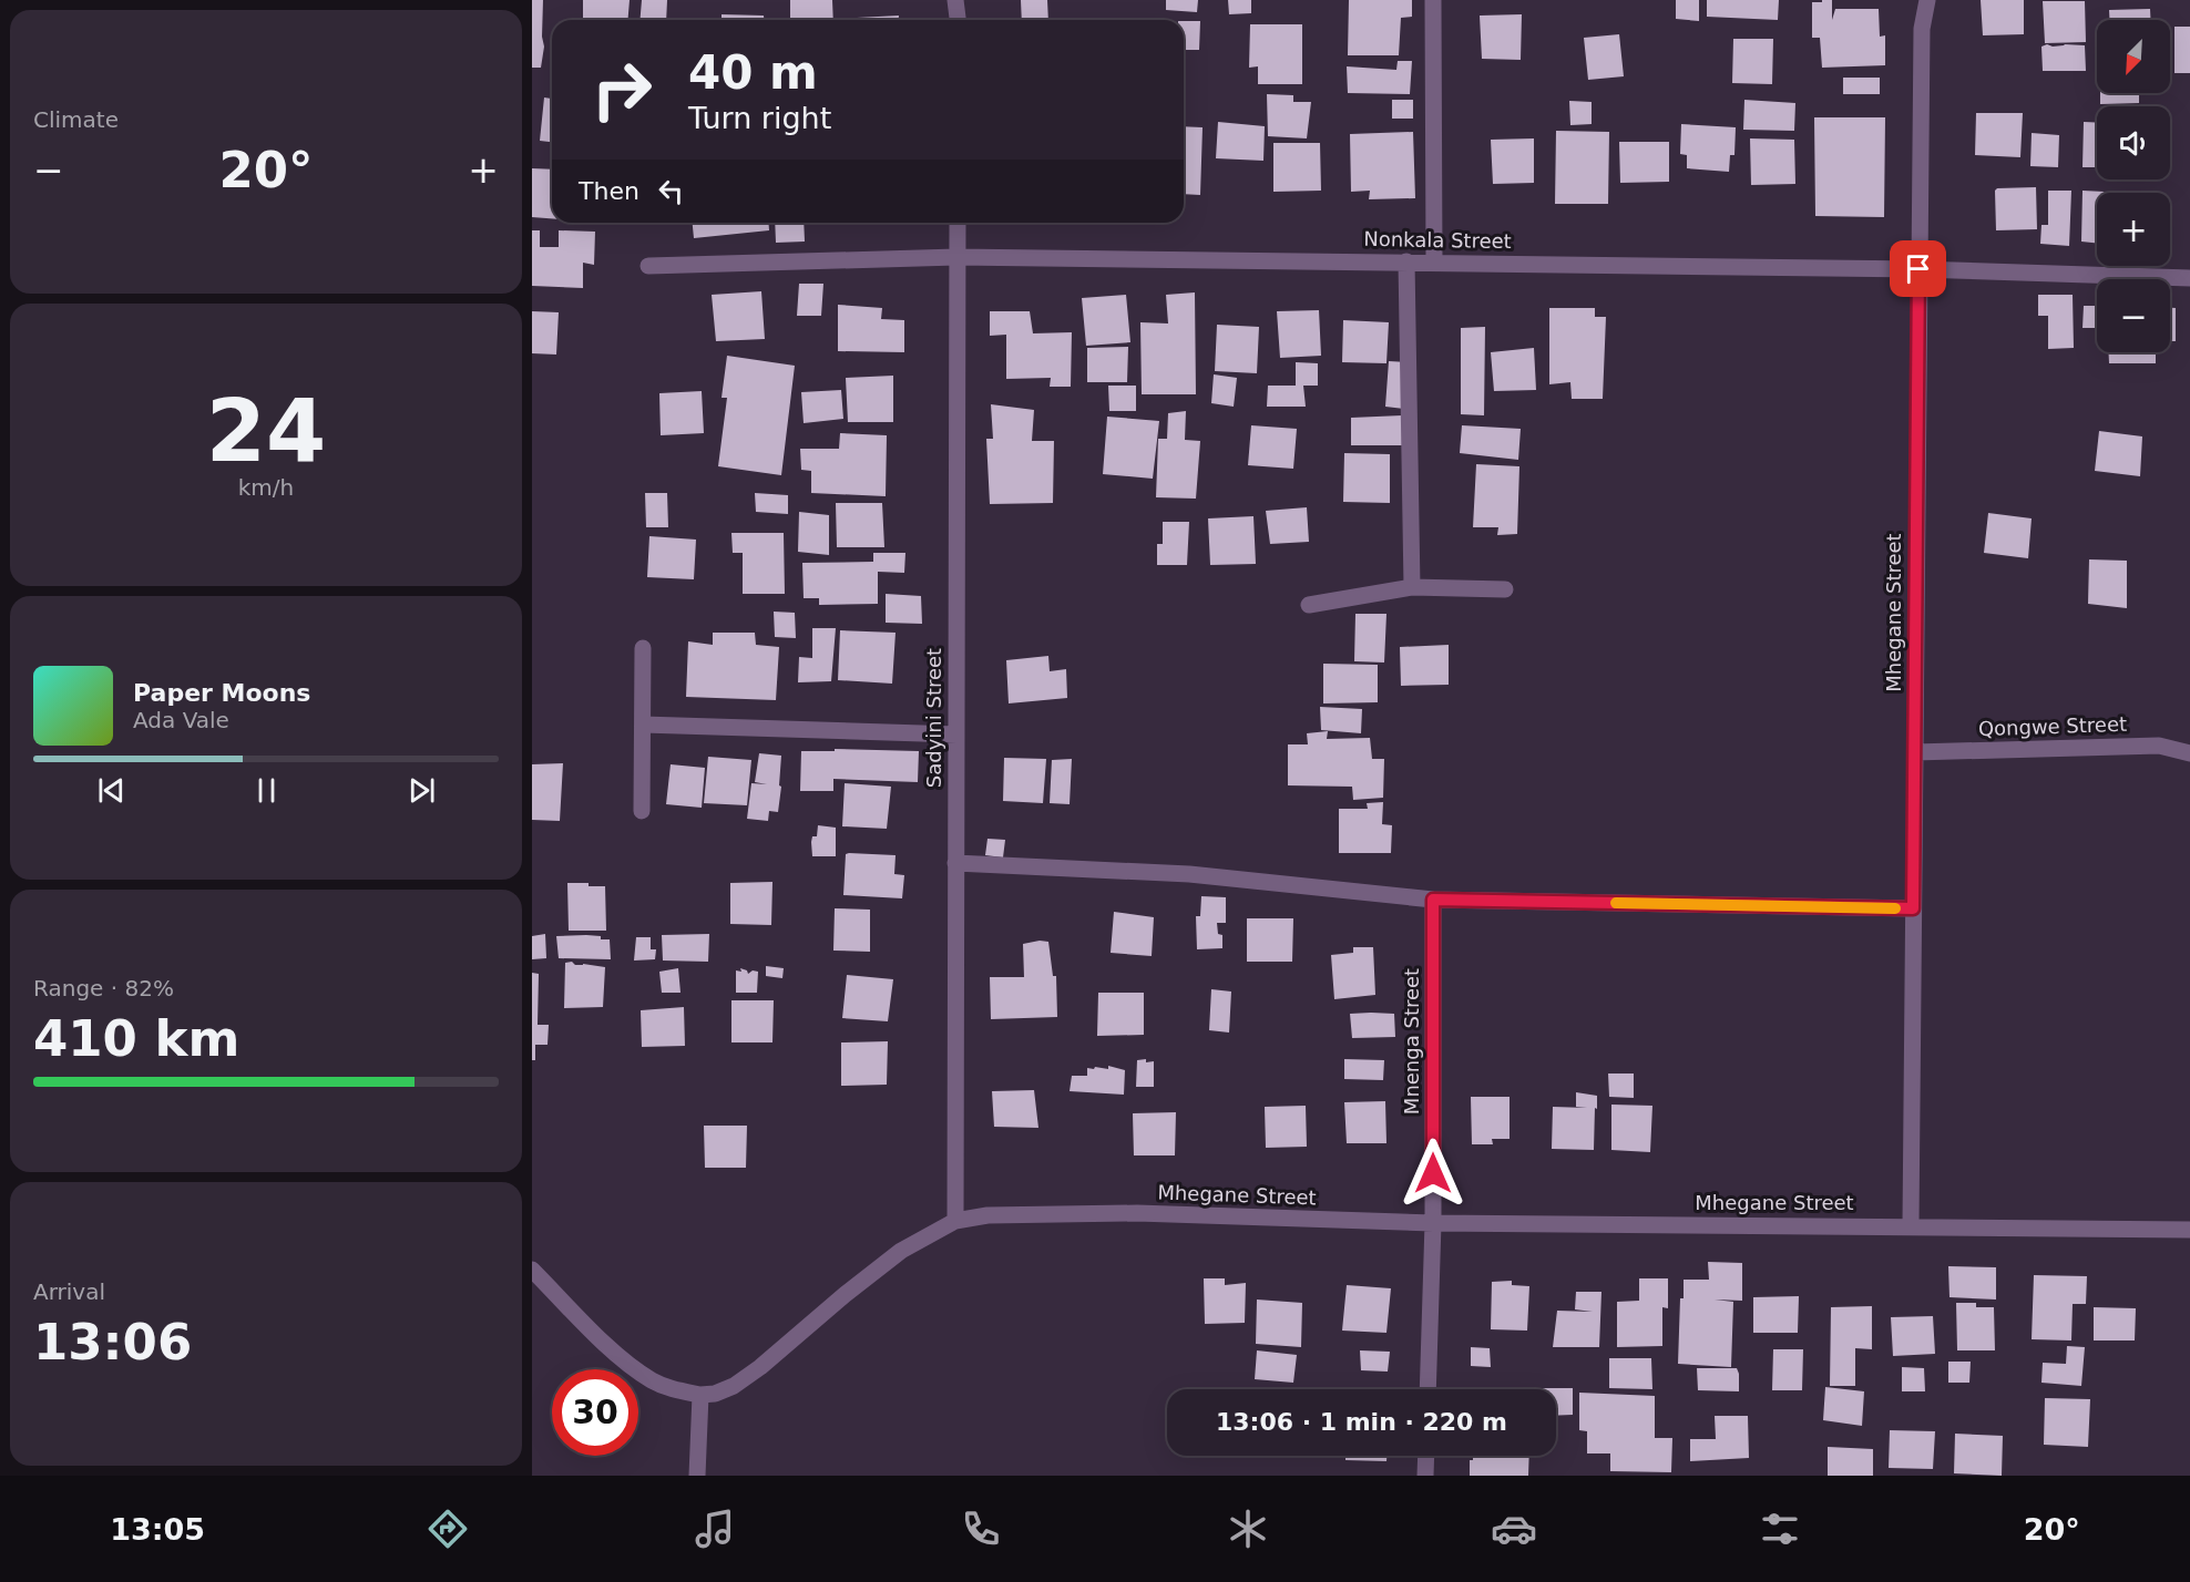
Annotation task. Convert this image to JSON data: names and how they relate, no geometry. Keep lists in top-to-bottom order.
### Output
{
  "streets": {
    "street": [
      "Nonkala Street",
      "Mhegane Street",
      "Sadyini Street",
      "Qongwe Street",
      "Mnenga Street"
    ]
  },
  "crossings": [
    ["Nonkala Street", "Mhegane Street"],
    ["Nonkala Street", "Sadyini Street"],
    ["Mhegane Street", "Sadyini Street"],
    ["Mhegane Street", "Qongwe Street"],
    ["Mhegane Street", "Mnenga Street"]
  ],
  "north": "bottom left",
  "page": {
    "tile": [
      "Climate",
      ["24", "km/h"],
      ["Range · 82%", "410 km"],
      ["Arrival", "13:06"]
    ],
    "map_buttons": ["+", "−"],
    "turn": ["40 m", "Turn right"],
    "heat": ["−", "20°", "+"],
    "then": "Then",
    "song": ["Paper Moons", "Ada Vale"],
    "limit": "30",
    "trip": "13:06 · 1 min · 220 m",
    "tabs": ["13:05", "20°"]
  }
}
